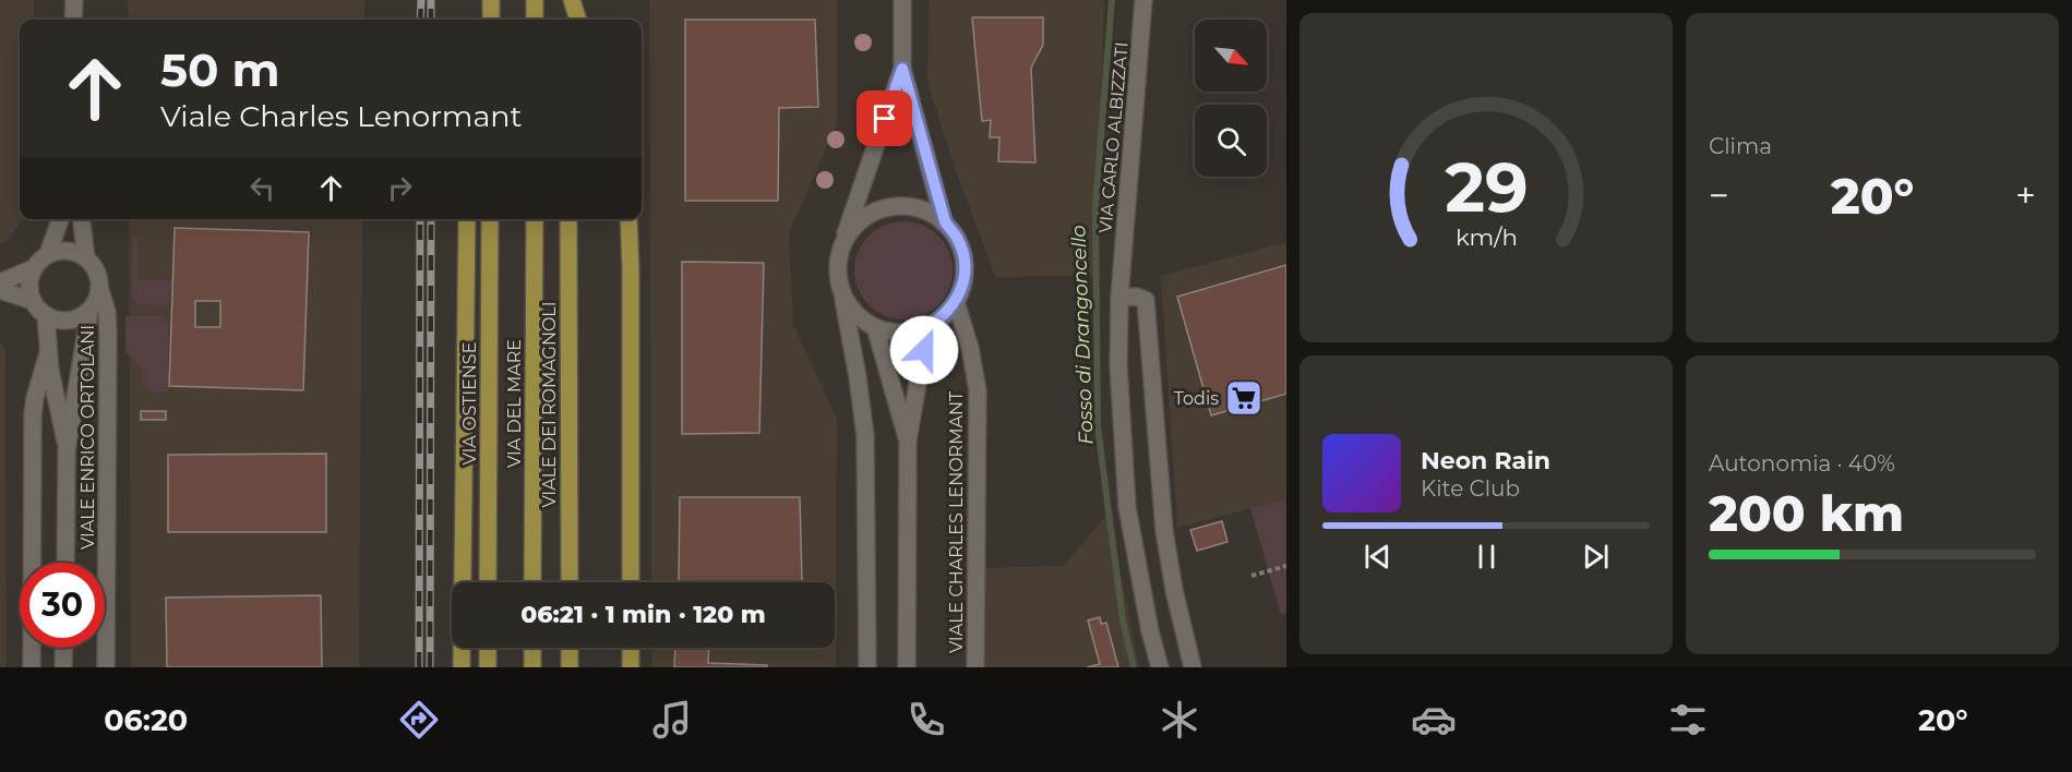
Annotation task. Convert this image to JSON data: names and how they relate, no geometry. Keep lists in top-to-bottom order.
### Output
{
  "streets": {
    "main road": ["VIA OSTIENSE", "VIA DEL MARE", "VIALE DEI ROMAGNOLI"],
    "street": ["VIA CARLO ALBIZZATI", "VIALE ENRICO ORTOLANI", "VIALE CHARLES LENORMANT"]
  },
  "water": ["Fosso di Drangoncello"],
  "places": {
    "supermarket": ["Todis"]
  },
  "north": "bottom right",
  "page": {
    "tile": [
      "Clima",
      ["Autonomia · 40%", "200 km"]
    ],
    "turn": ["50 m", "Viale Charles Lenormant"],
    "heat": ["−", "20°", "+"],
    "song": ["Neon Rain", "Kite Club"],
    "limit": "30",
    "trip": "06:21 · 1 min · 120 m",
    "tabs": ["06:20", "20°"],
    "gauge": ["29", "km/h"]
  }
}
